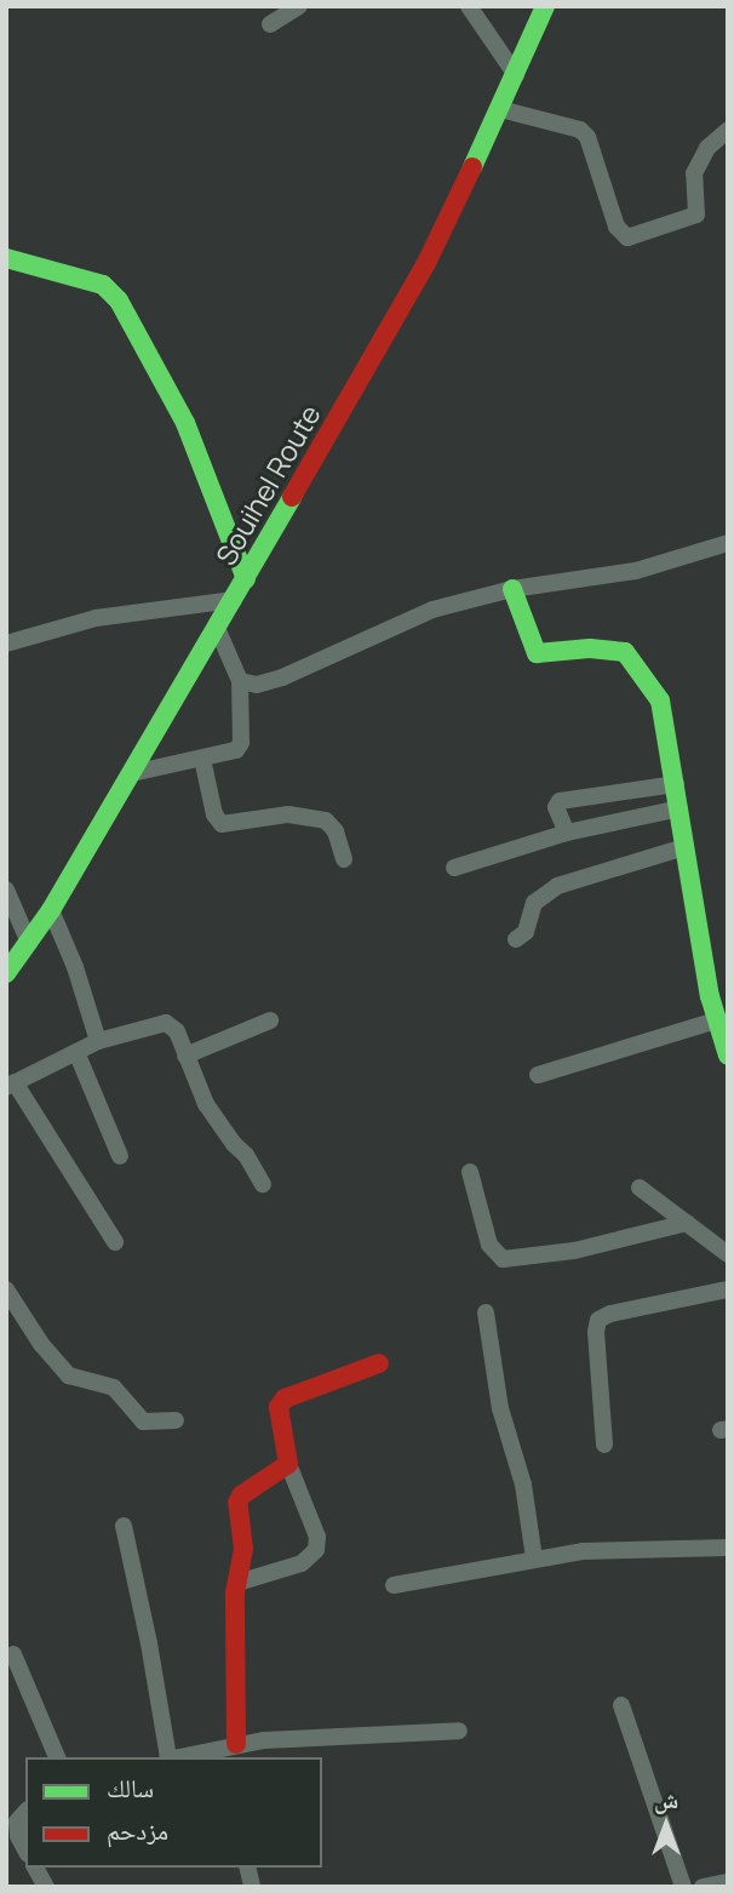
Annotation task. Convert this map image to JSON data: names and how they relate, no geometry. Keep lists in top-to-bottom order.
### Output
{
  "streets": {
    "street": ["Souihel Route"]
  },
  "legend": ["سالك", "مزدحم"],
  "north": "top"
}
